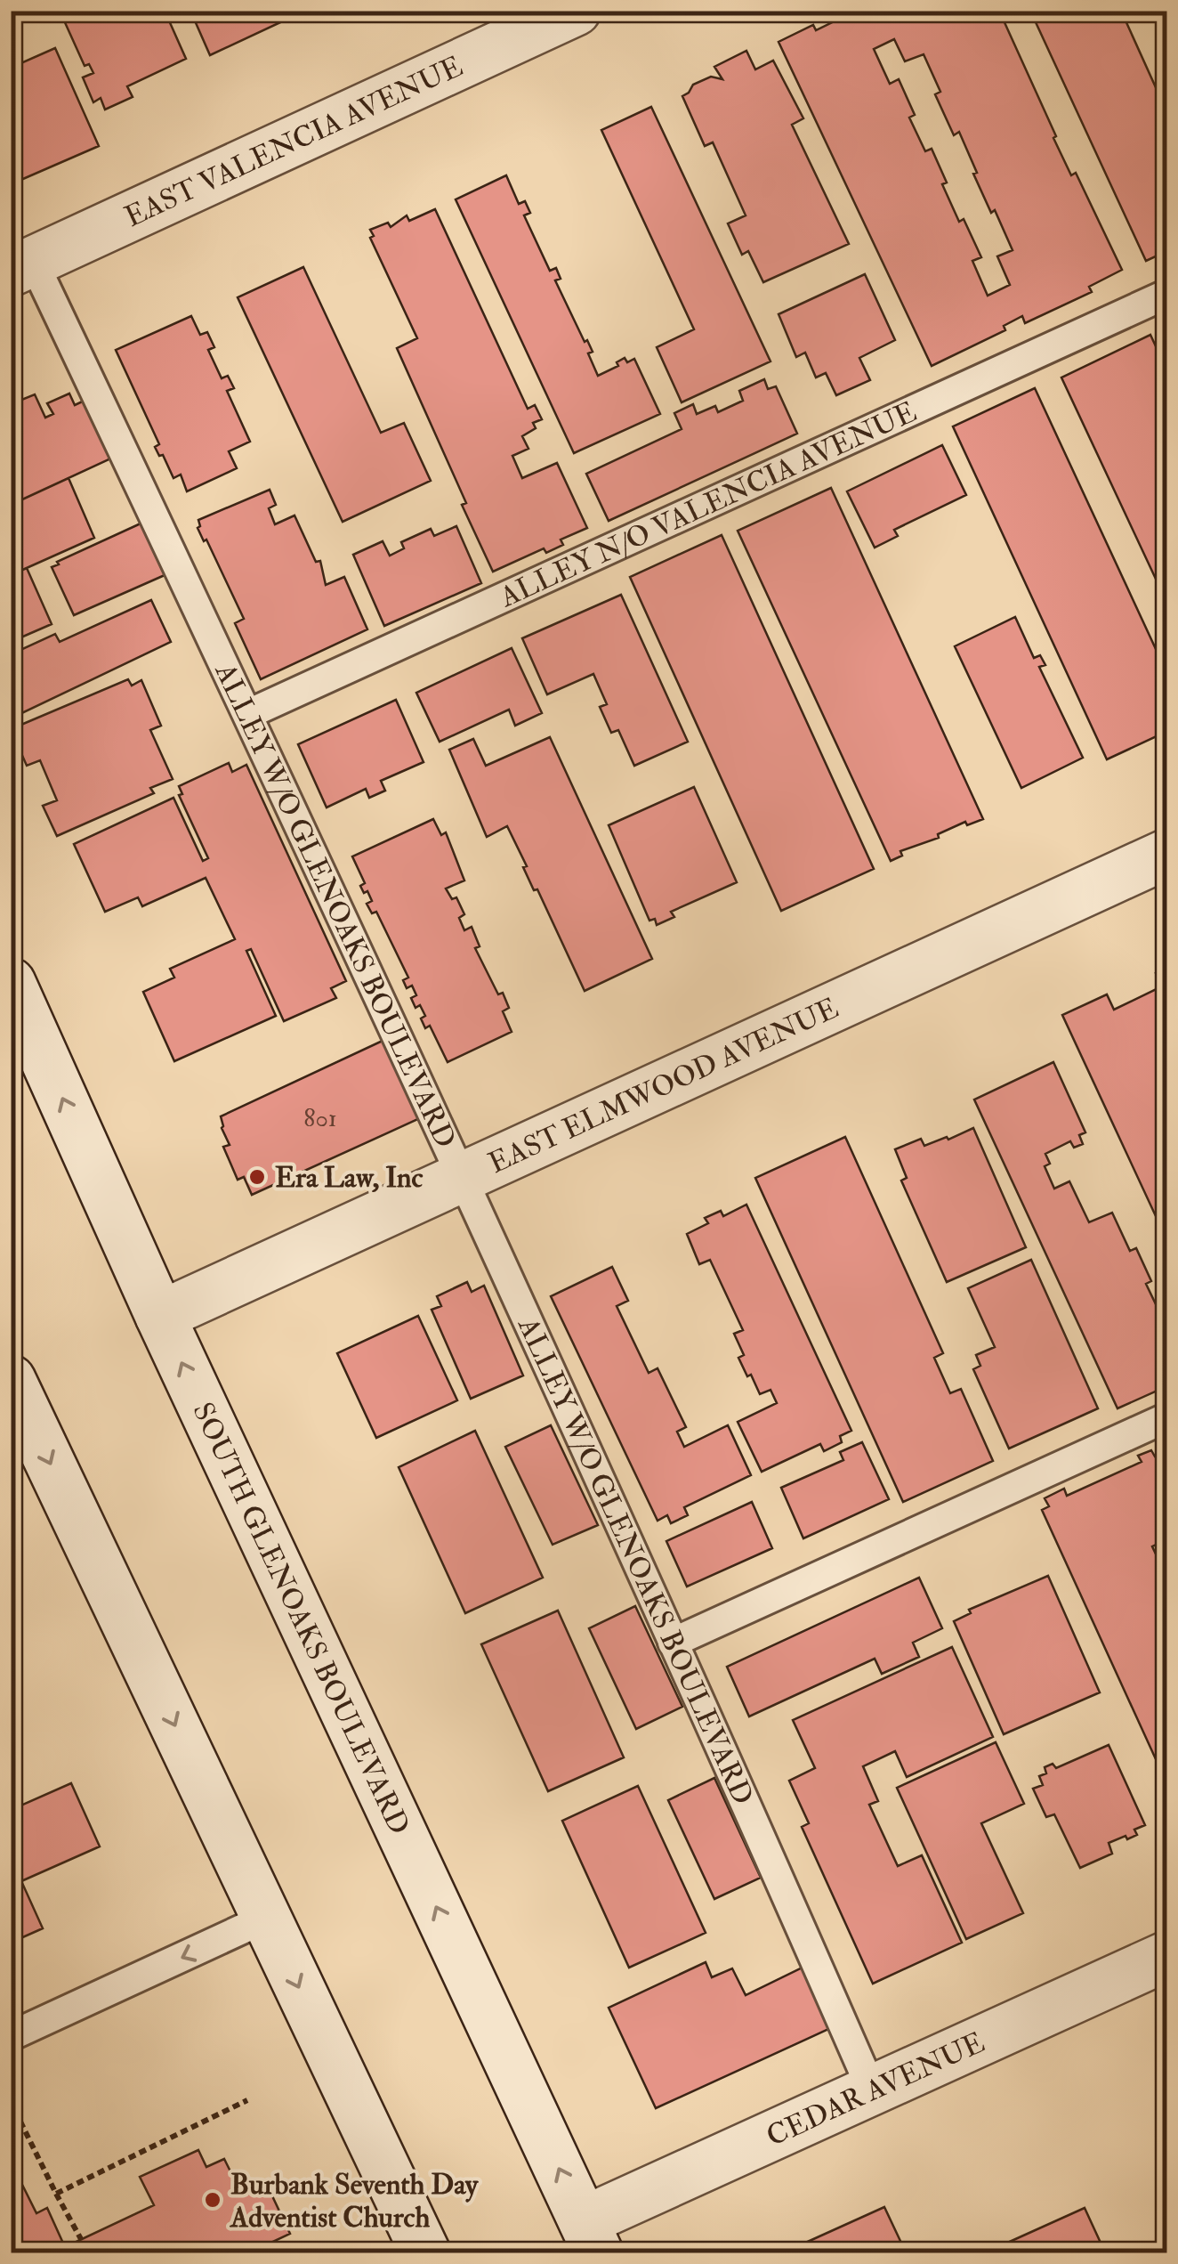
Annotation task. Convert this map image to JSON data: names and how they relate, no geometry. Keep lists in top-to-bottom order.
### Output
{
  "streets": {
    "street": [
      "EAST VALENCIA AVENUE",
      "EAST ELMWOOD AVENUE",
      "SOUTH GLENOAKS BOULEVARD",
      "CEDAR AVENUE"
    ],
    "lane": ["ALLEY N/O VALENCIA AVENUE", "ALLEY W/O GLENOAKS BOULEVARD"]
  },
  "crossings": [
    ["EAST VALENCIA AVENUE", "ALLEY W/O GLENOAKS BOULEVARD"],
    ["ALLEY N/O VALENCIA AVENUE", "ALLEY W/O GLENOAKS BOULEVARD"],
    ["ALLEY W/O GLENOAKS BOULEVARD", "EAST ELMWOOD AVENUE"],
    ["ALLEY W/O GLENOAKS BOULEVARD", "CEDAR AVENUE"],
    ["EAST ELMWOOD AVENUE", "SOUTH GLENOAKS BOULEVARD"],
    ["SOUTH GLENOAKS BOULEVARD", "CEDAR AVENUE"]
  ],
  "places": ["Era Law, Inc", "Burbank Seventh Day Adventist Church"],
  "house_numbers": ["801"]
}
